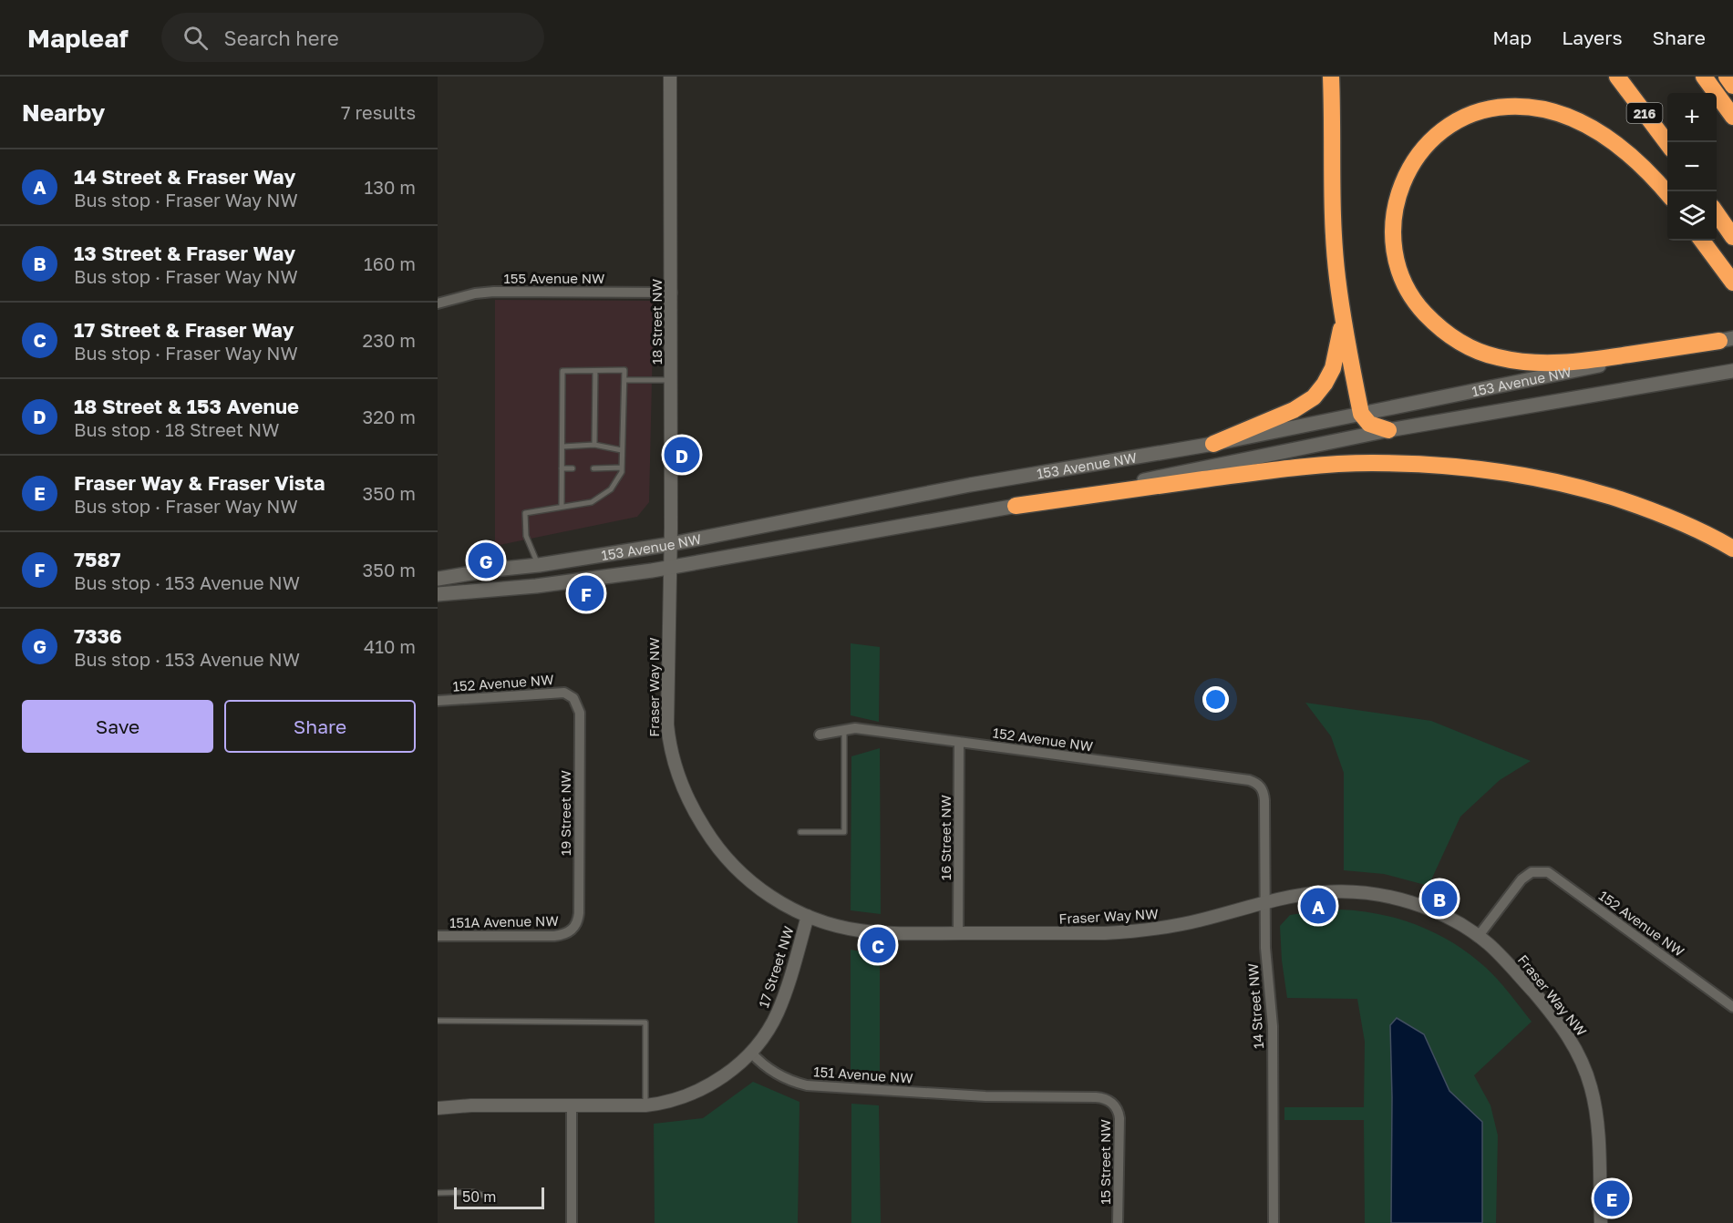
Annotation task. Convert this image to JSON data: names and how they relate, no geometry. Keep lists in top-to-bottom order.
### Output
{
  "streets": {
    "highway": ["216"],
    "main road": ["153 Avenue NW"],
    "street": [
      "155 Avenue NW",
      "18 Street NW",
      "152 Avenue NW",
      "Fraser Way NW",
      "19 Street NW",
      "16 Street NW",
      "151A Avenue NW",
      "17 Street NW",
      "14 Street NW",
      "151 Avenue NW",
      "15 Street NW"
    ]
  },
  "crossings": [
    ["155 Avenue NW", "18 Street NW"],
    ["18 Street NW", "153 Avenue NW"],
    ["18 Street NW", "Fraser Way NW"],
    ["153 Avenue NW", "Fraser Way NW"],
    ["152 Avenue NW", "Fraser Way NW"],
    ["152 Avenue NW", "19 Street NW"],
    ["152 Avenue NW", "16 Street NW"],
    ["152 Avenue NW", "14 Street NW"],
    ["Fraser Way NW", "16 Street NW"],
    ["Fraser Way NW", "17 Street NW"],
    ["Fraser Way NW", "14 Street NW"],
    ["19 Street NW", "151A Avenue NW"],
    ["17 Street NW", "151 Avenue NW"],
    ["151 Avenue NW", "15 Street NW"]
  ],
  "scale_bar": "50 m",
  "page": {
    "header": "Mapleaf",
    "search": "Search here",
    "nav": ["Map", "Layers", "Share"],
    "heading": ["Nearby", "7 results"],
    "map_buttons": ["+", "−"],
    "list": [
      {
        "mark": "A",
        "name": "14 Street & Fraser Way",
        "note": "Bus stop · Fraser Way NW",
        "value": "130 m"
      },
      {
        "mark": "B",
        "name": "13 Street & Fraser Way",
        "note": "Bus stop · Fraser Way NW",
        "value": "160 m"
      },
      {
        "mark": "C",
        "name": "17 Street & Fraser Way",
        "note": "Bus stop · Fraser Way NW",
        "value": "230 m"
      },
      {
        "mark": "D",
        "name": "18 Street & 153 Avenue",
        "note": "Bus stop · 18 Street NW",
        "value": "320 m"
      },
      {
        "mark": "E",
        "name": "Fraser Way & Fraser Vista",
        "note": "Bus stop · Fraser Way NW",
        "value": "350 m"
      },
      {
        "mark": "F",
        "name": "7587",
        "note": "Bus stop · 153 Avenue NW",
        "value": "350 m"
      },
      {
        "mark": "G",
        "name": "7336",
        "note": "Bus stop · 153 Avenue NW",
        "value": "410 m"
      }
    ],
    "pins": [
      "D",
      "G",
      "F",
      "B",
      "A",
      "C",
      "E"
    ],
    "buttons": ["Save", "Share"],
    "scale": "50 m"
  }
}
